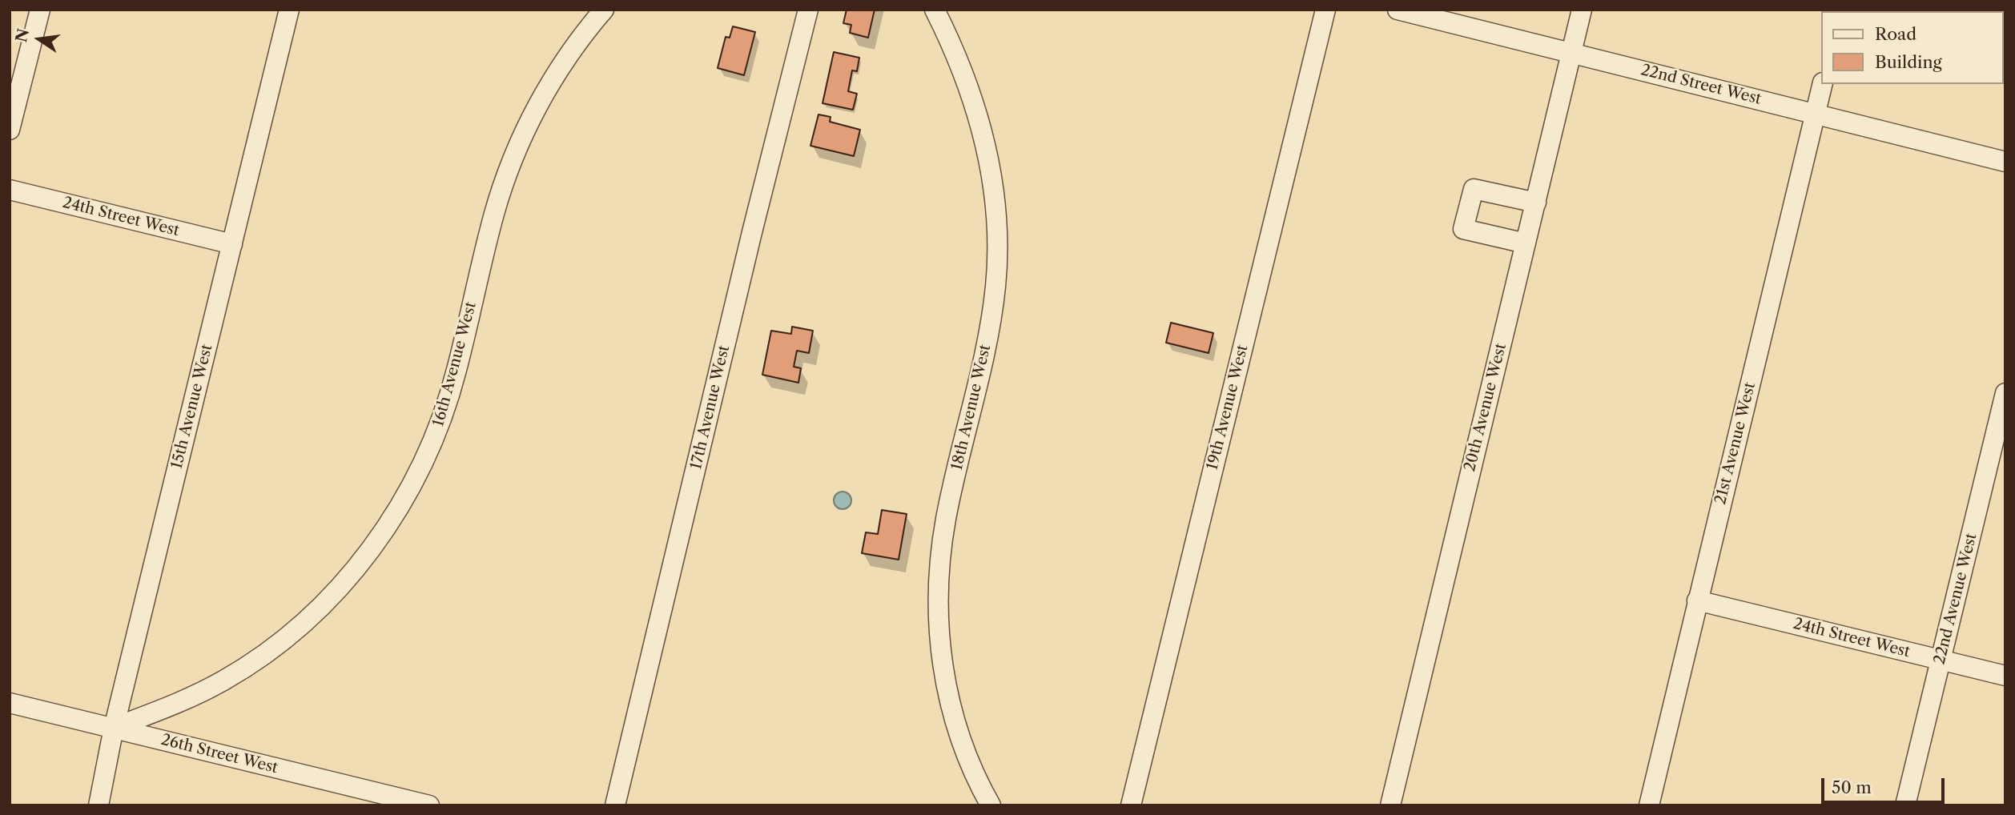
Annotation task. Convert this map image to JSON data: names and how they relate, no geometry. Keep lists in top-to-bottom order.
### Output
{
  "streets": {
    "street": [
      "22nd Street West",
      "24th Street West",
      "16th Avenue West",
      "15th Avenue West",
      "17th Avenue West",
      "18th Avenue West",
      "19th Avenue West",
      "20th Avenue West",
      "21st Avenue West",
      "22nd Avenue West",
      "26th Street West"
    ]
  },
  "crossings": [
    ["22nd Street West", "20th Avenue West"],
    ["22nd Street West", "21st Avenue West"],
    ["24th Street West", "15th Avenue West"],
    ["24th Street West", "21st Avenue West"],
    ["24th Street West", "22nd Avenue West"],
    ["16th Avenue West", "15th Avenue West"],
    ["16th Avenue West", "26th Street West"],
    ["15th Avenue West", "26th Street West"]
  ],
  "legend": ["Road", "Building"],
  "scale_bar": "50 m",
  "north": "left"
}
